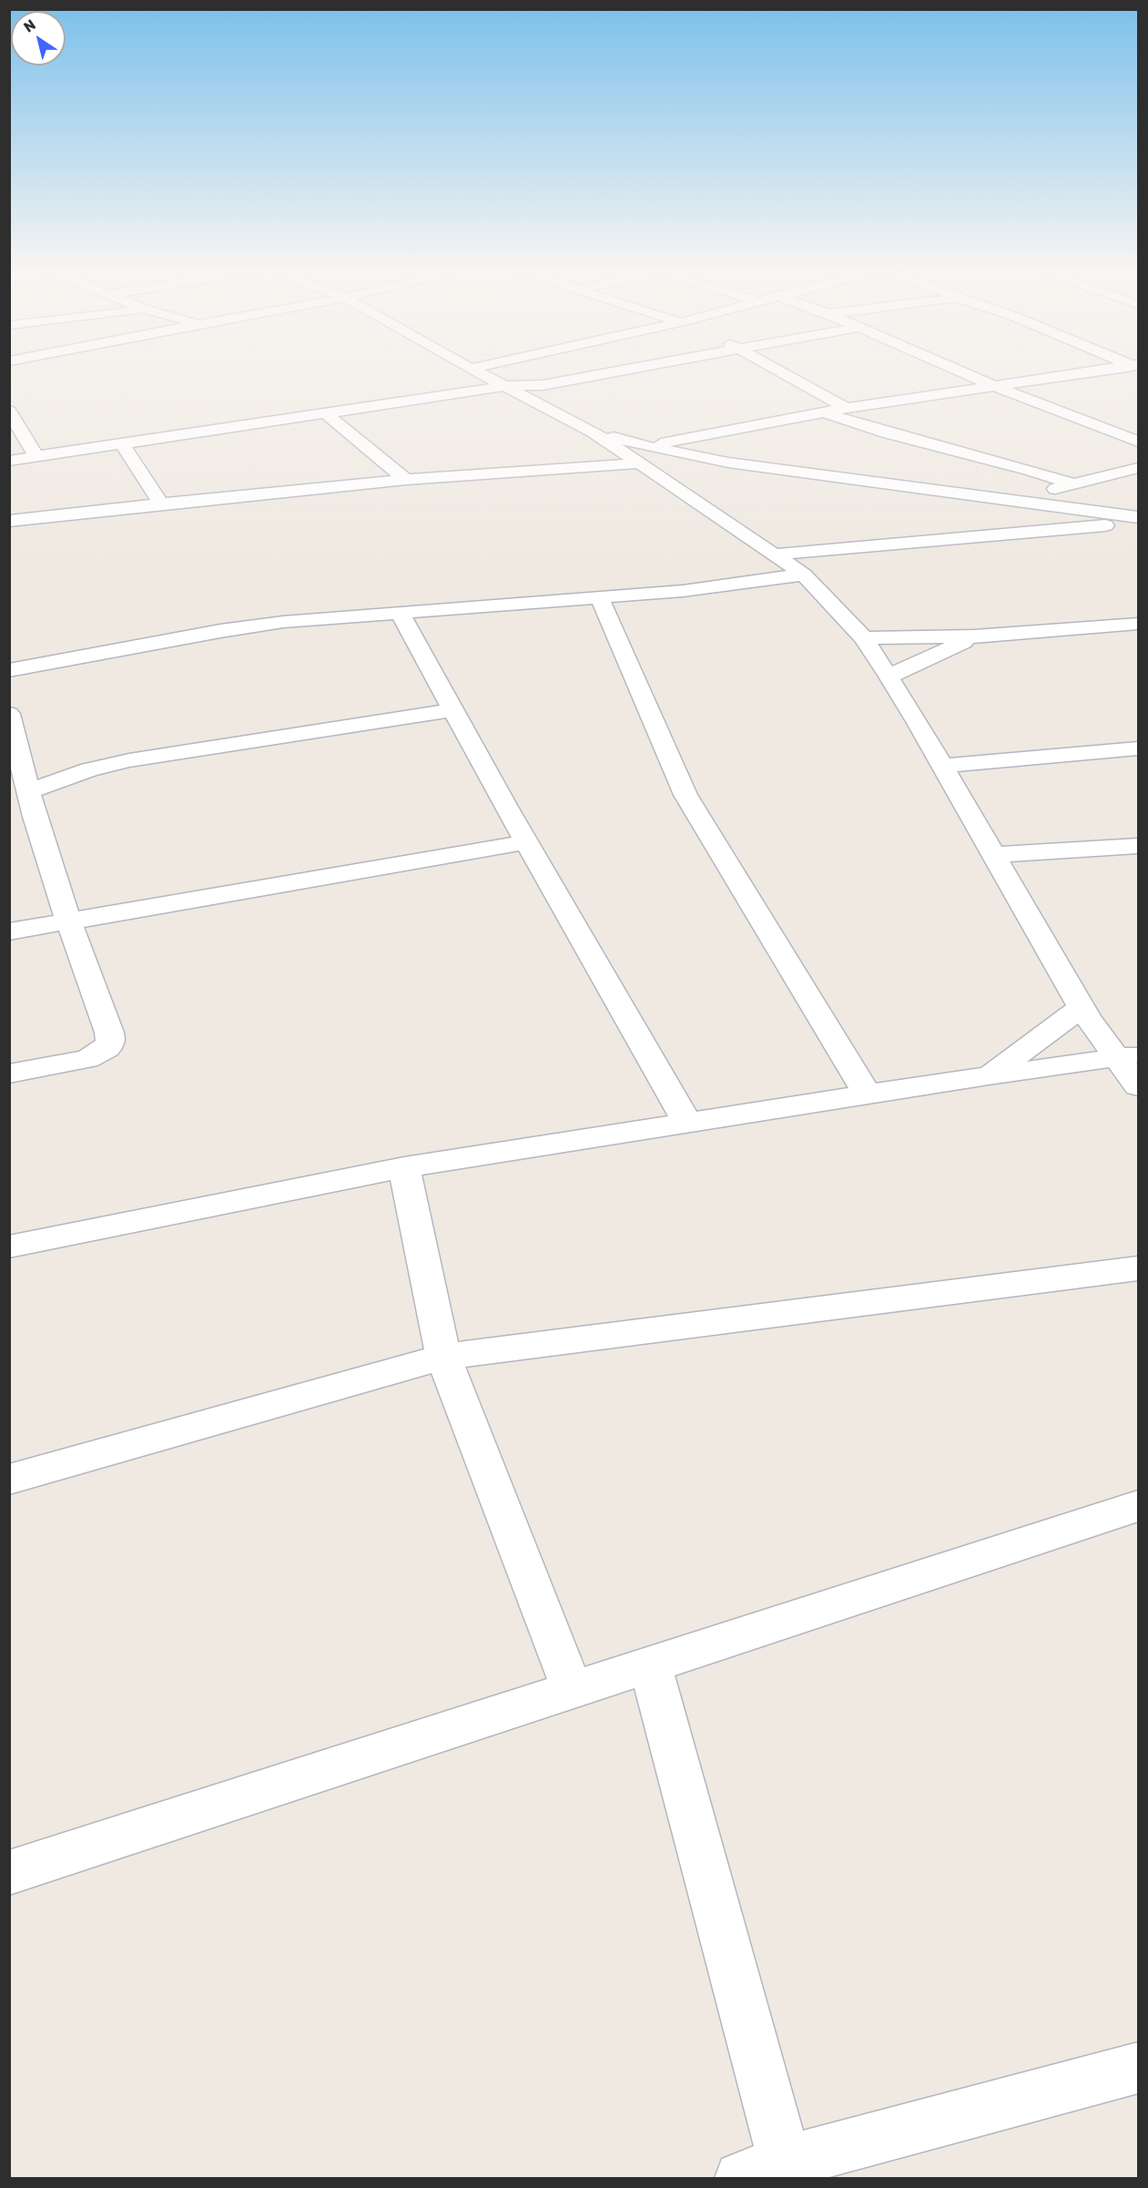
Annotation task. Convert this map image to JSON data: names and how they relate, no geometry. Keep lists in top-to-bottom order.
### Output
{
  "north": "top left"
}
